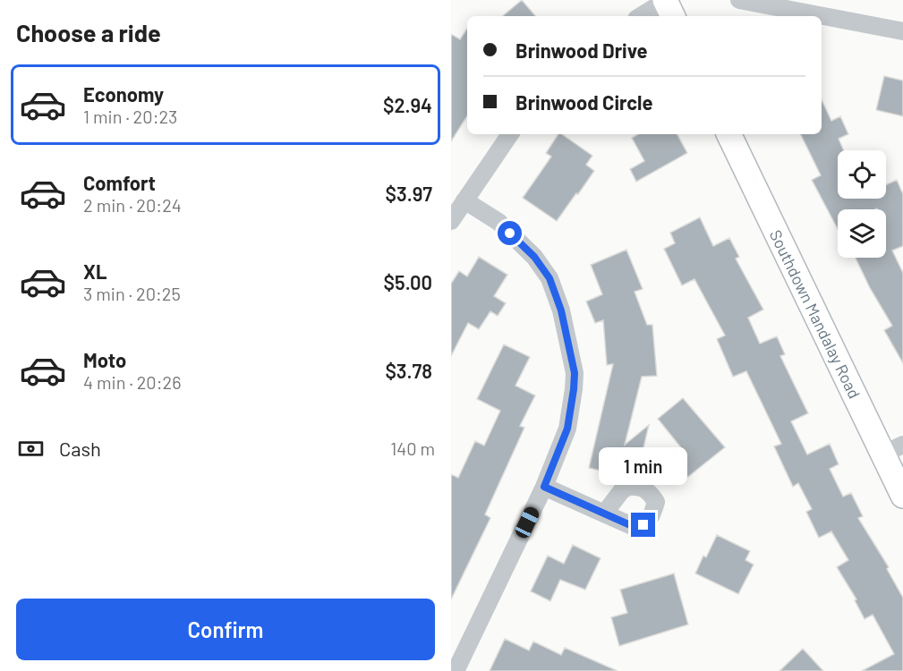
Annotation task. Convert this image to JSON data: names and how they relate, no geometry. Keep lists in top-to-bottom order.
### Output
{
  "streets": {
    "street": ["Southdown Mandalay Road"]
  },
  "page": {
    "heading": "Choose a ride",
    "banner": ["Brinwood Drive", "Brinwood Circle"],
    "list": [
      {
        "name": "Economy",
        "note": "1 min · 20:23",
        "value": "$2.94"
      },
      {
        "name": "Comfort",
        "note": "2 min · 20:24",
        "value": "$3.97"
      },
      {
        "name": "XL",
        "note": "3 min · 20:25",
        "value": "$5.00"
      },
      {
        "name": "Moto",
        "note": "4 min · 20:26",
        "value": "$3.78"
      }
    ],
    "pay": ["Cash", "140 m"],
    "bubble": "1 min",
    "buttons": "Confirm"
  }
}
